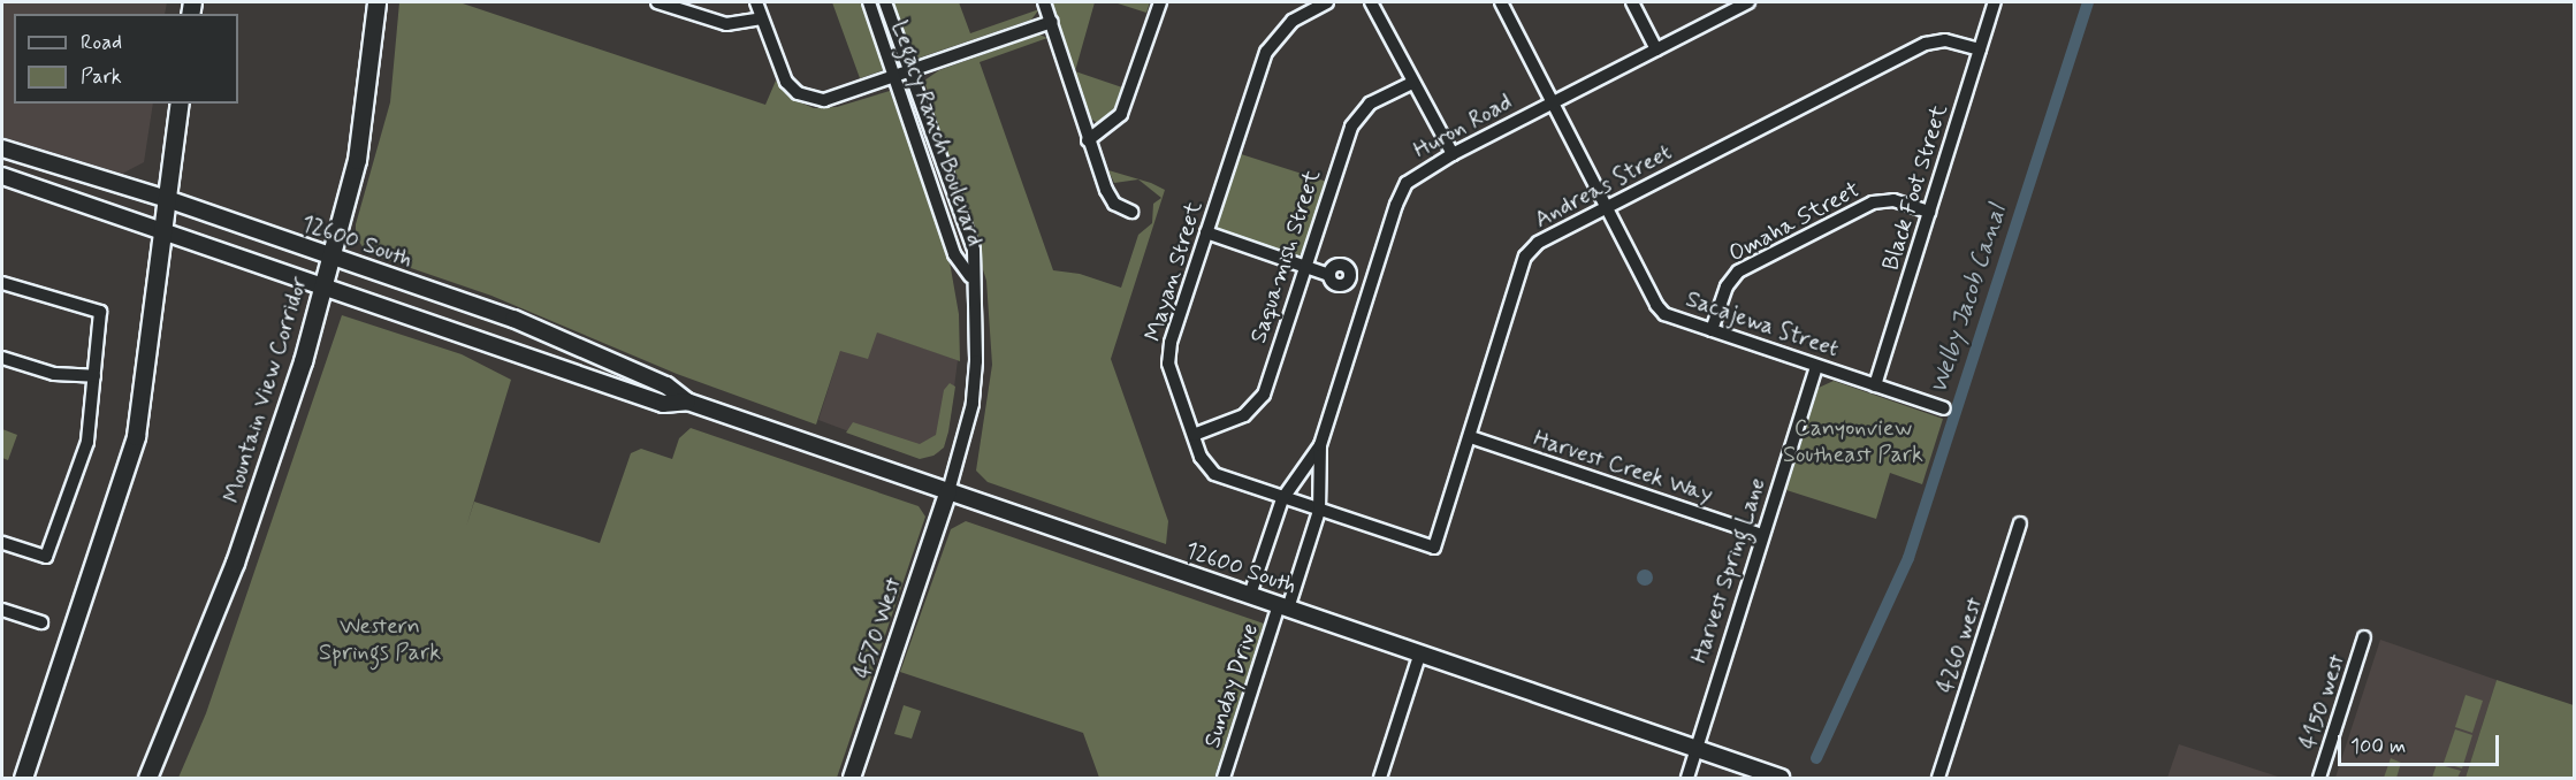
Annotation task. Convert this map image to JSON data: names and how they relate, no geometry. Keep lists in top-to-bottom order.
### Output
{
  "streets": {
    "highway": ["Mountain View Corridor"],
    "main road": ["12600 South", "4570 West"],
    "street": [
      "Huron Road",
      "Legacy Ranch Boulevard",
      "Andreas Street",
      "Black Foot Street",
      "Omaha Street",
      "Saquamish Street",
      "Mayan Street",
      "Sacajewa Street",
      "Harvest Creek Way",
      "Harvest Spring Lane",
      "4260 west",
      "Sunday Drive",
      "4150 west"
    ]
  },
  "crossings": [
    ["Huron Road", "12600 South"],
    ["Huron Road", "Mayan Street"],
    ["Huron Road", "Sacajewa Street"],
    ["Huron Road", "Sunday Drive"],
    ["Legacy Ranch Boulevard", "12600 South"],
    ["Legacy Ranch Boulevard", "4570 West"],
    ["Andreas Street", "Black Foot Street"],
    ["Andreas Street", "Mayan Street"],
    ["Andreas Street", "Sacajewa Street"],
    ["Andreas Street", "Harvest Creek Way"],
    ["Black Foot Street", "Omaha Street"],
    ["Black Foot Street", "Sacajewa Street"],
    ["Omaha Street", "Sacajewa Street"],
    ["12600 South", "Mountain View Corridor"],
    ["12600 South", "Harvest Spring Lane"],
    ["12600 South", "4570 West"],
    ["12600 South", "Sunday Drive"],
    ["Saquamish Street", "Mayan Street"],
    ["Sacajewa Street", "Harvest Spring Lane"],
    ["Harvest Creek Way", "Harvest Spring Lane"]
  ],
  "water": ["Welby Jacob Canal"],
  "parks": ["Canyonview Southeast Park", "Western Springs Park"],
  "legend": ["Road", "Park"],
  "scale_bar": "100 m"
}
